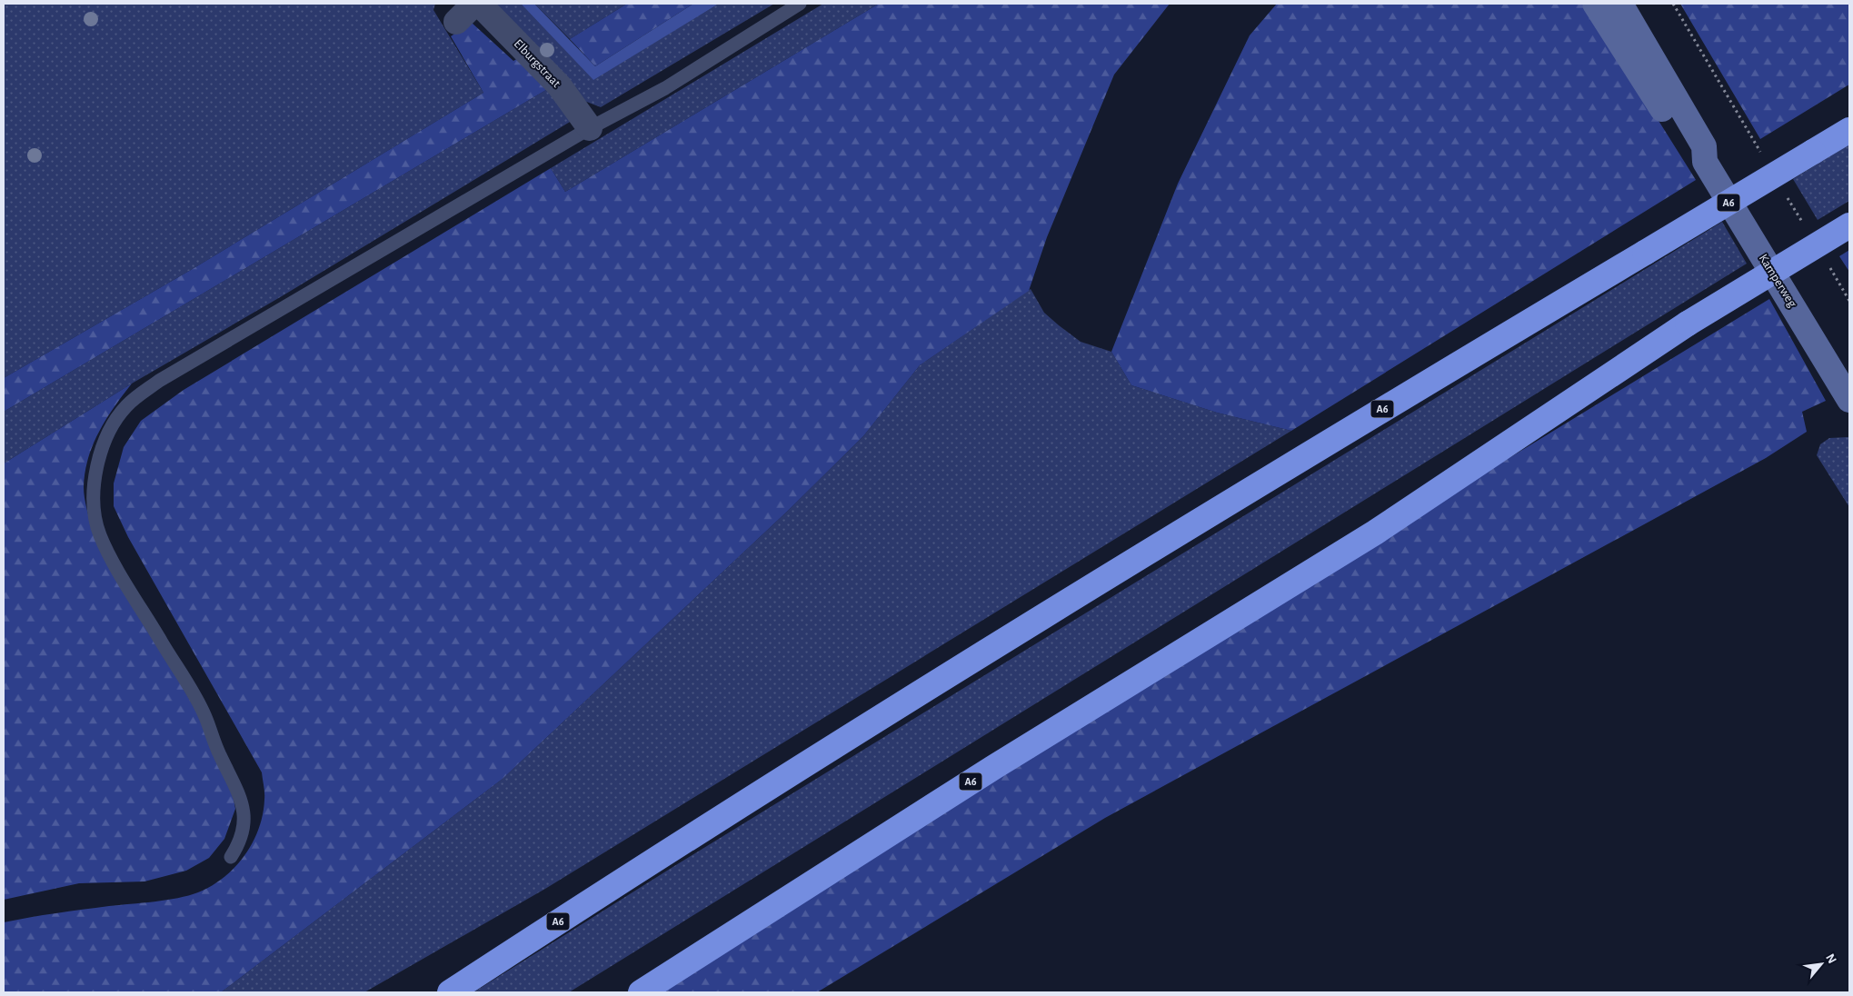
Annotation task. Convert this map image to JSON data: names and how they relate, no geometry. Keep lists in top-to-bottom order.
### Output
{
  "streets": {
    "highway": ["A6"],
    "street": ["Elburgstraat", "Kamperweg"]
  },
  "north": "top right"
}
